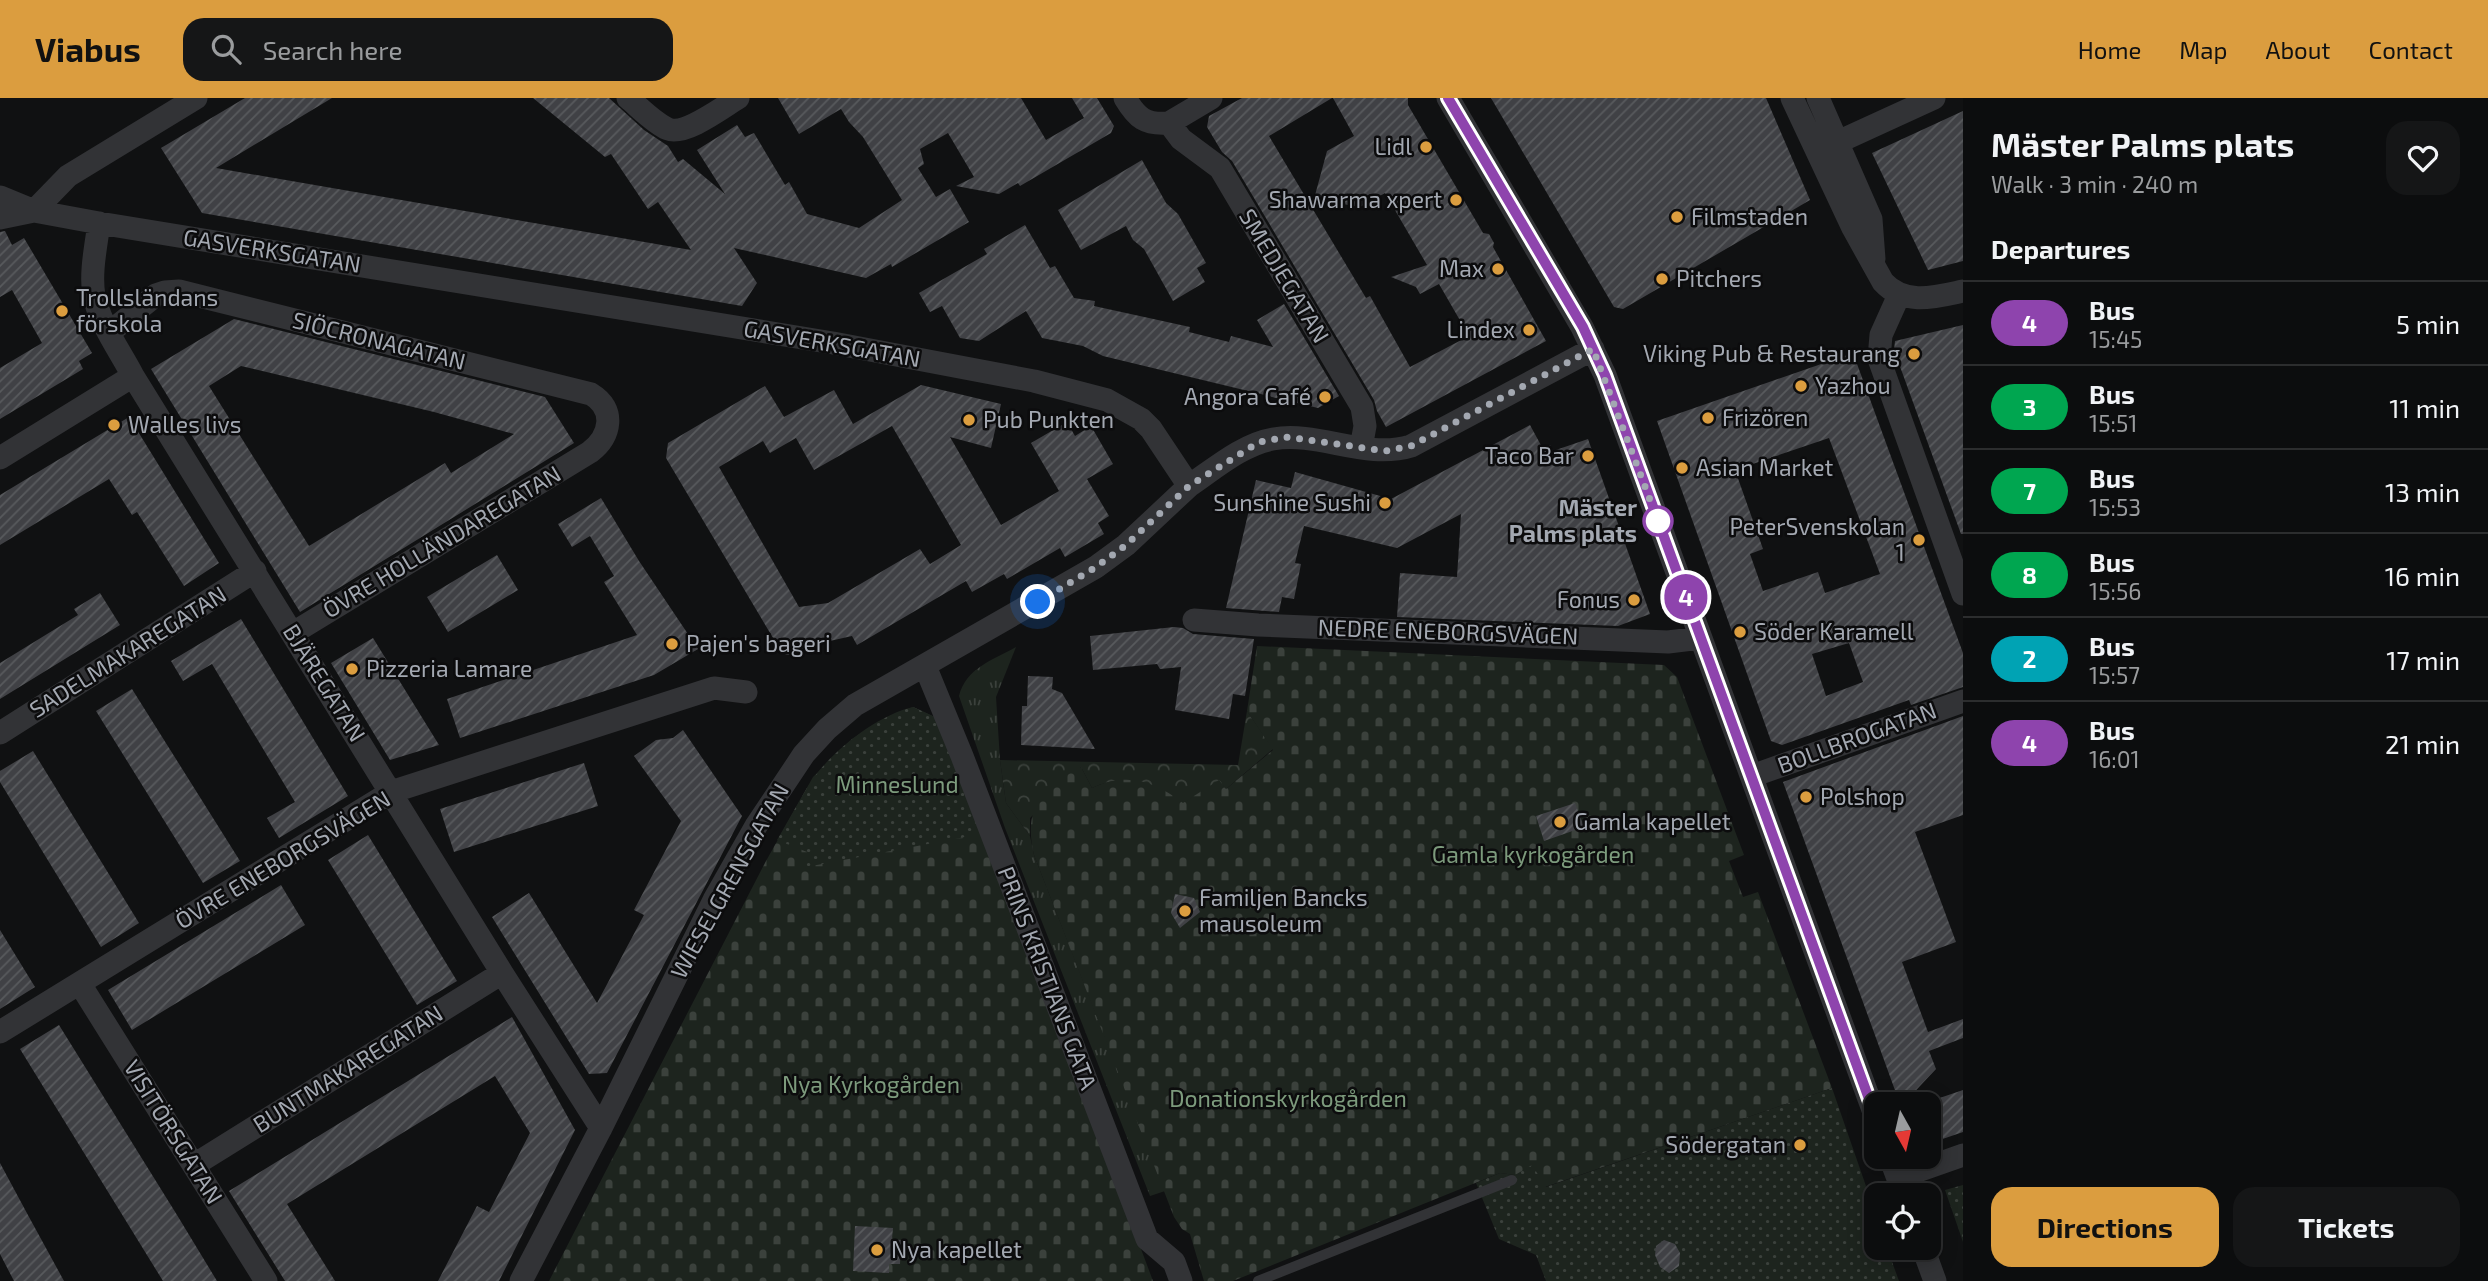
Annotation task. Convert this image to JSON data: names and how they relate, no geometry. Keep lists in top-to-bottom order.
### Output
{
  "streets": {
    "street": [
      "GASVERKSGATAN",
      "SMEDJEGATAN",
      "SIÖCRONAGATAN",
      "ÖVRE HOLLÄNDAREGATAN",
      "NEDRE ENEBORGSVÄGEN",
      "SADELMAKAREGATAN",
      "BJÄREGATAN",
      "BOLLBROGATAN",
      "ÖVRE ENEBORGSVÄGEN",
      "WIESELGRENSGATAN",
      "PRINS KRISTIANS GATA",
      "BUNTMAKAREGATAN",
      "VISITÖRSGATAN"
    ]
  },
  "crossings": [
    ["GASVERKSGATAN", "BJÄREGATAN"],
    ["GASVERKSGATAN", "WIESELGRENSGATAN"],
    ["SIÖCRONAGATAN", "ÖVRE HOLLÄNDAREGATAN"],
    ["SIÖCRONAGATAN", "BJÄREGATAN"],
    ["ÖVRE HOLLÄNDAREGATAN", "BJÄREGATAN"],
    ["SADELMAKAREGATAN", "BJÄREGATAN"],
    ["BJÄREGATAN", "ÖVRE ENEBORGSVÄGEN"],
    ["BJÄREGATAN", "WIESELGRENSGATAN"],
    ["BJÄREGATAN", "BUNTMAKAREGATAN"],
    ["ÖVRE ENEBORGSVÄGEN", "VISITÖRSGATAN"],
    ["WIESELGRENSGATAN", "PRINS KRISTIANS GATA"],
    ["BUNTMAKAREGATAN", "VISITÖRSGATAN"]
  ],
  "parks": [
    "Minneslund",
    "Gamla kyrkogården",
    "Nya Kyrkogården",
    "Donationskyrkogården"
  ],
  "places": [
    "Lidl",
    "Shawarma xpert",
    "Filmstaden",
    "Max",
    "Pitchers",
    "Trollsländans förskola",
    "Lindex",
    "Viking Pub & Restaurang",
    "Yazhou",
    "Angora Café",
    "Frizören",
    "Pub Punkten",
    "Walles livs",
    "Taco Bar",
    "Asian Market",
    "Sunshine Sushi",
    "Mäster Palms plats",
    "PeterSvenskolan 1",
    "Fonus",
    "Söder Karamell",
    "Pajen's bageri",
    "Pizzeria Lamare",
    "Polshop",
    "Gamla kapellet",
    "Familjen Bancks mausoleum",
    "Södergatan",
    "Nya kapellet"
  ],
  "lines": ["bus line 4"],
  "north": "bottom",
  "page": {
    "header": "Viabus",
    "search": "Search here",
    "nav": [
      "Home",
      "Map",
      "About",
      "Contact"
    ],
    "on_map": "4",
    "heading": [
      ["Mäster Palms plats", "Walk · 3 min · 240 m"],
      "Departures"
    ],
    "list": [
      {
        "mark": "4",
        "name": "Bus",
        "note": "15:45",
        "value": "5 min"
      },
      {
        "mark": "3",
        "name": "Bus",
        "note": "15:51",
        "value": "11 min"
      },
      {
        "mark": "7",
        "name": "Bus",
        "note": "15:53",
        "value": "13 min"
      },
      {
        "mark": "8",
        "name": "Bus",
        "note": "15:56",
        "value": "16 min"
      },
      {
        "mark": "2",
        "name": "Bus",
        "note": "15:57",
        "value": "17 min"
      },
      {
        "mark": "4",
        "name": "Bus",
        "note": "16:01",
        "value": "21 min"
      }
    ],
    "buttons": ["Directions", "Tickets"]
  }
}
